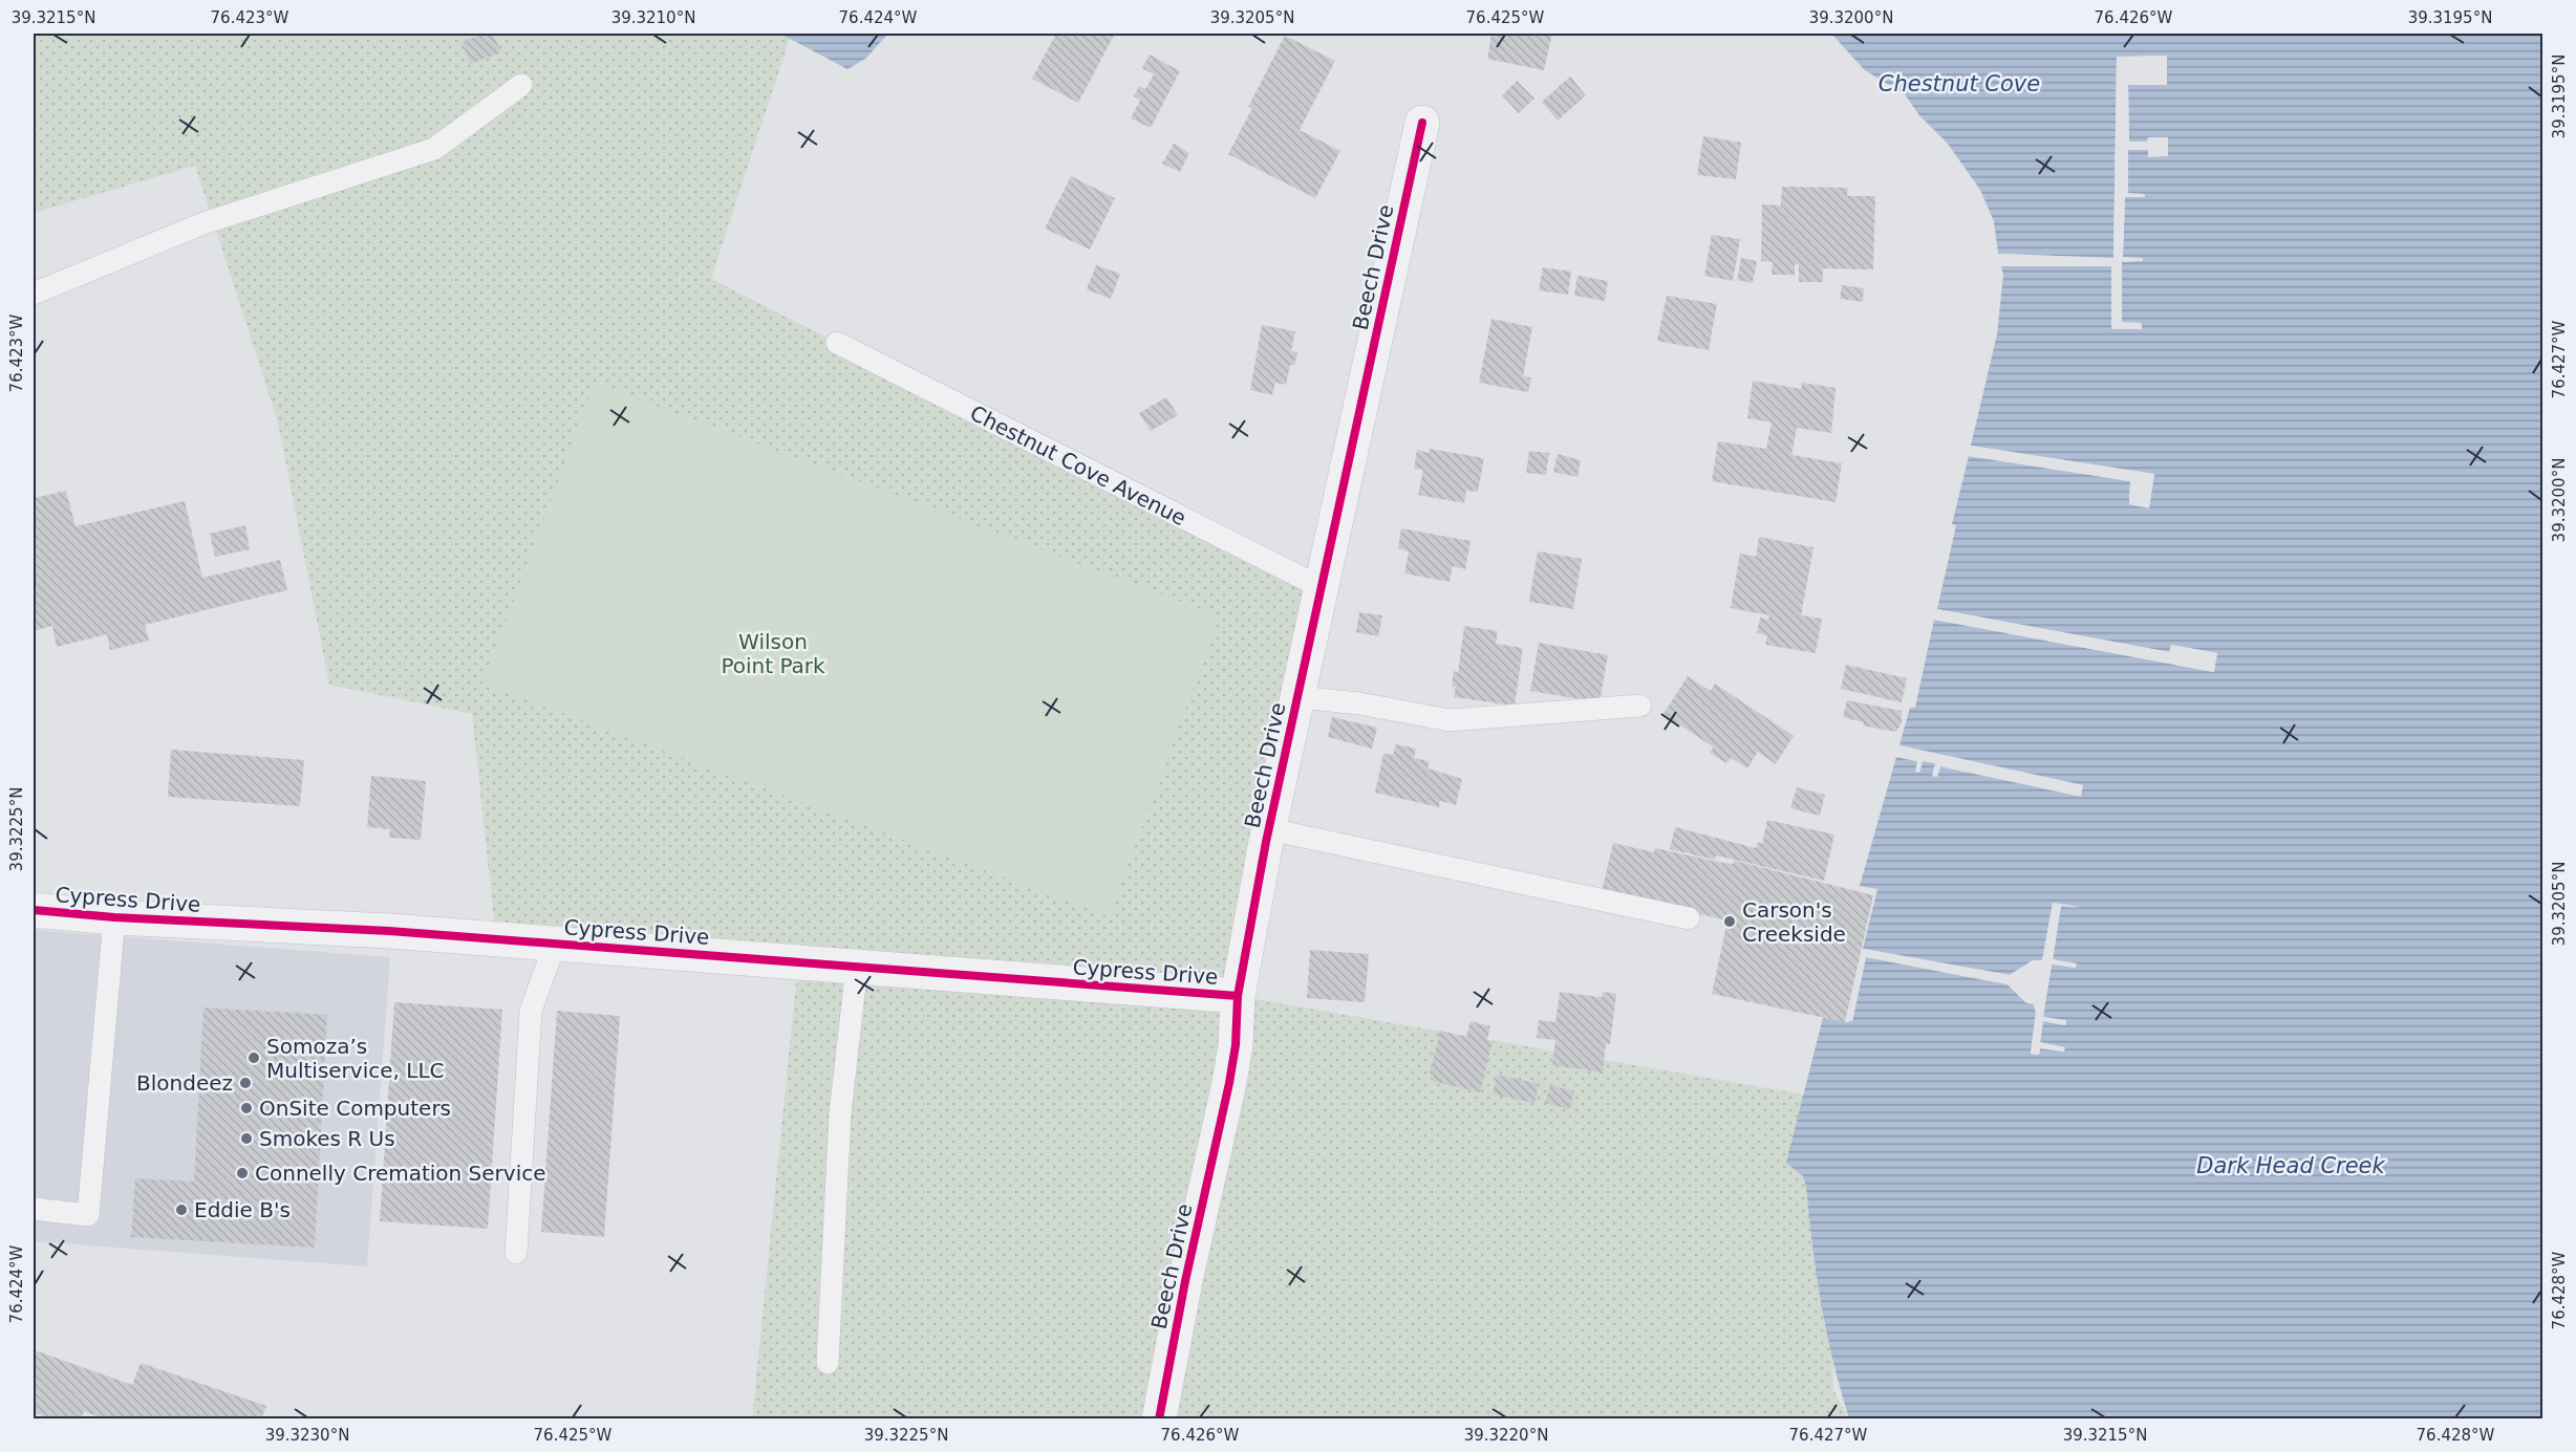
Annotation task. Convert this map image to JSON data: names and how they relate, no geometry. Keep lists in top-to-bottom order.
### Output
{
  "streets": {
    "street": ["Beech Drive", "Cypress Drive"],
    "lane": ["Chestnut Cove Avenue"]
  },
  "crossings": [
    ["Beech Drive", "Chestnut Cove Avenue"],
    ["Beech Drive", "Cypress Drive"]
  ],
  "water": ["Chestnut Cove", "Dark Head Creek"],
  "parks": ["Wilson Point Park"],
  "places": [
    "Carson's Creekside",
    "Somoza’s Multiservice, LLC",
    "Blondeez",
    "OnSite Computers",
    "Smokes R Us",
    "Connelly Cremation Service",
    "Eddie B's"
  ],
  "coordinates": [
    "39.3215°N",
    "76.423°W",
    "39.3210°N",
    "76.424°W",
    "39.3205°N",
    "76.425°W",
    "39.3200°N",
    "76.426°W",
    "39.3195°N",
    "76.427°W",
    "39.3225°N",
    "76.428°W",
    "39.3230°N",
    "39.3220°N"
  ]
}
